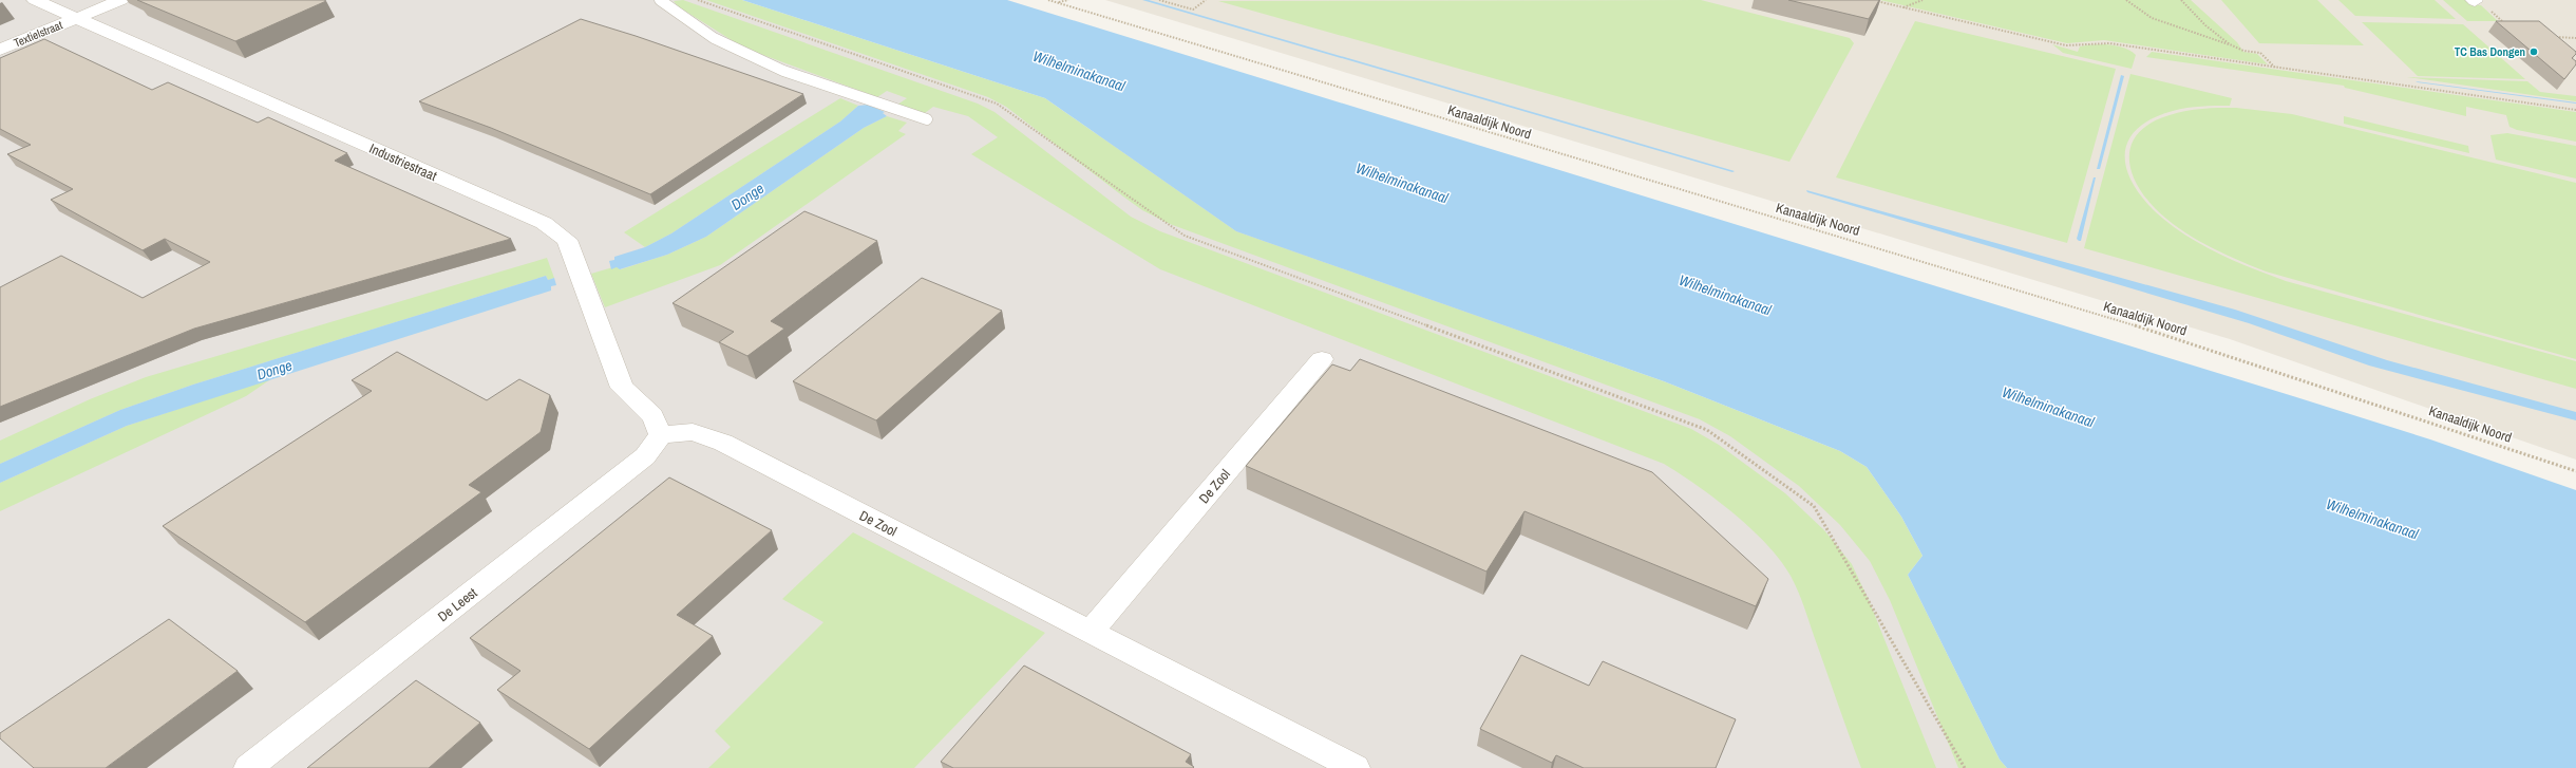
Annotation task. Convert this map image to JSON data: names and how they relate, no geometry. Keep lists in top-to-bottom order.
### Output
{
  "streets": {
    "street": [
      "Textielstraat",
      "Industriestraat",
      "De Zool",
      "De Leest"
    ],
    "path": ["Kanaaldijk Noord"]
  },
  "crossings": [
    ["Textielstraat", "Industriestraat"],
    ["Industriestraat", "De Zool"],
    ["Industriestraat", "De Leest"],
    ["De Zool", "De Leest"]
  ],
  "water": ["Wilhelminakanaal", "Donge"],
  "places": ["TC Bas Dongen"]
}
